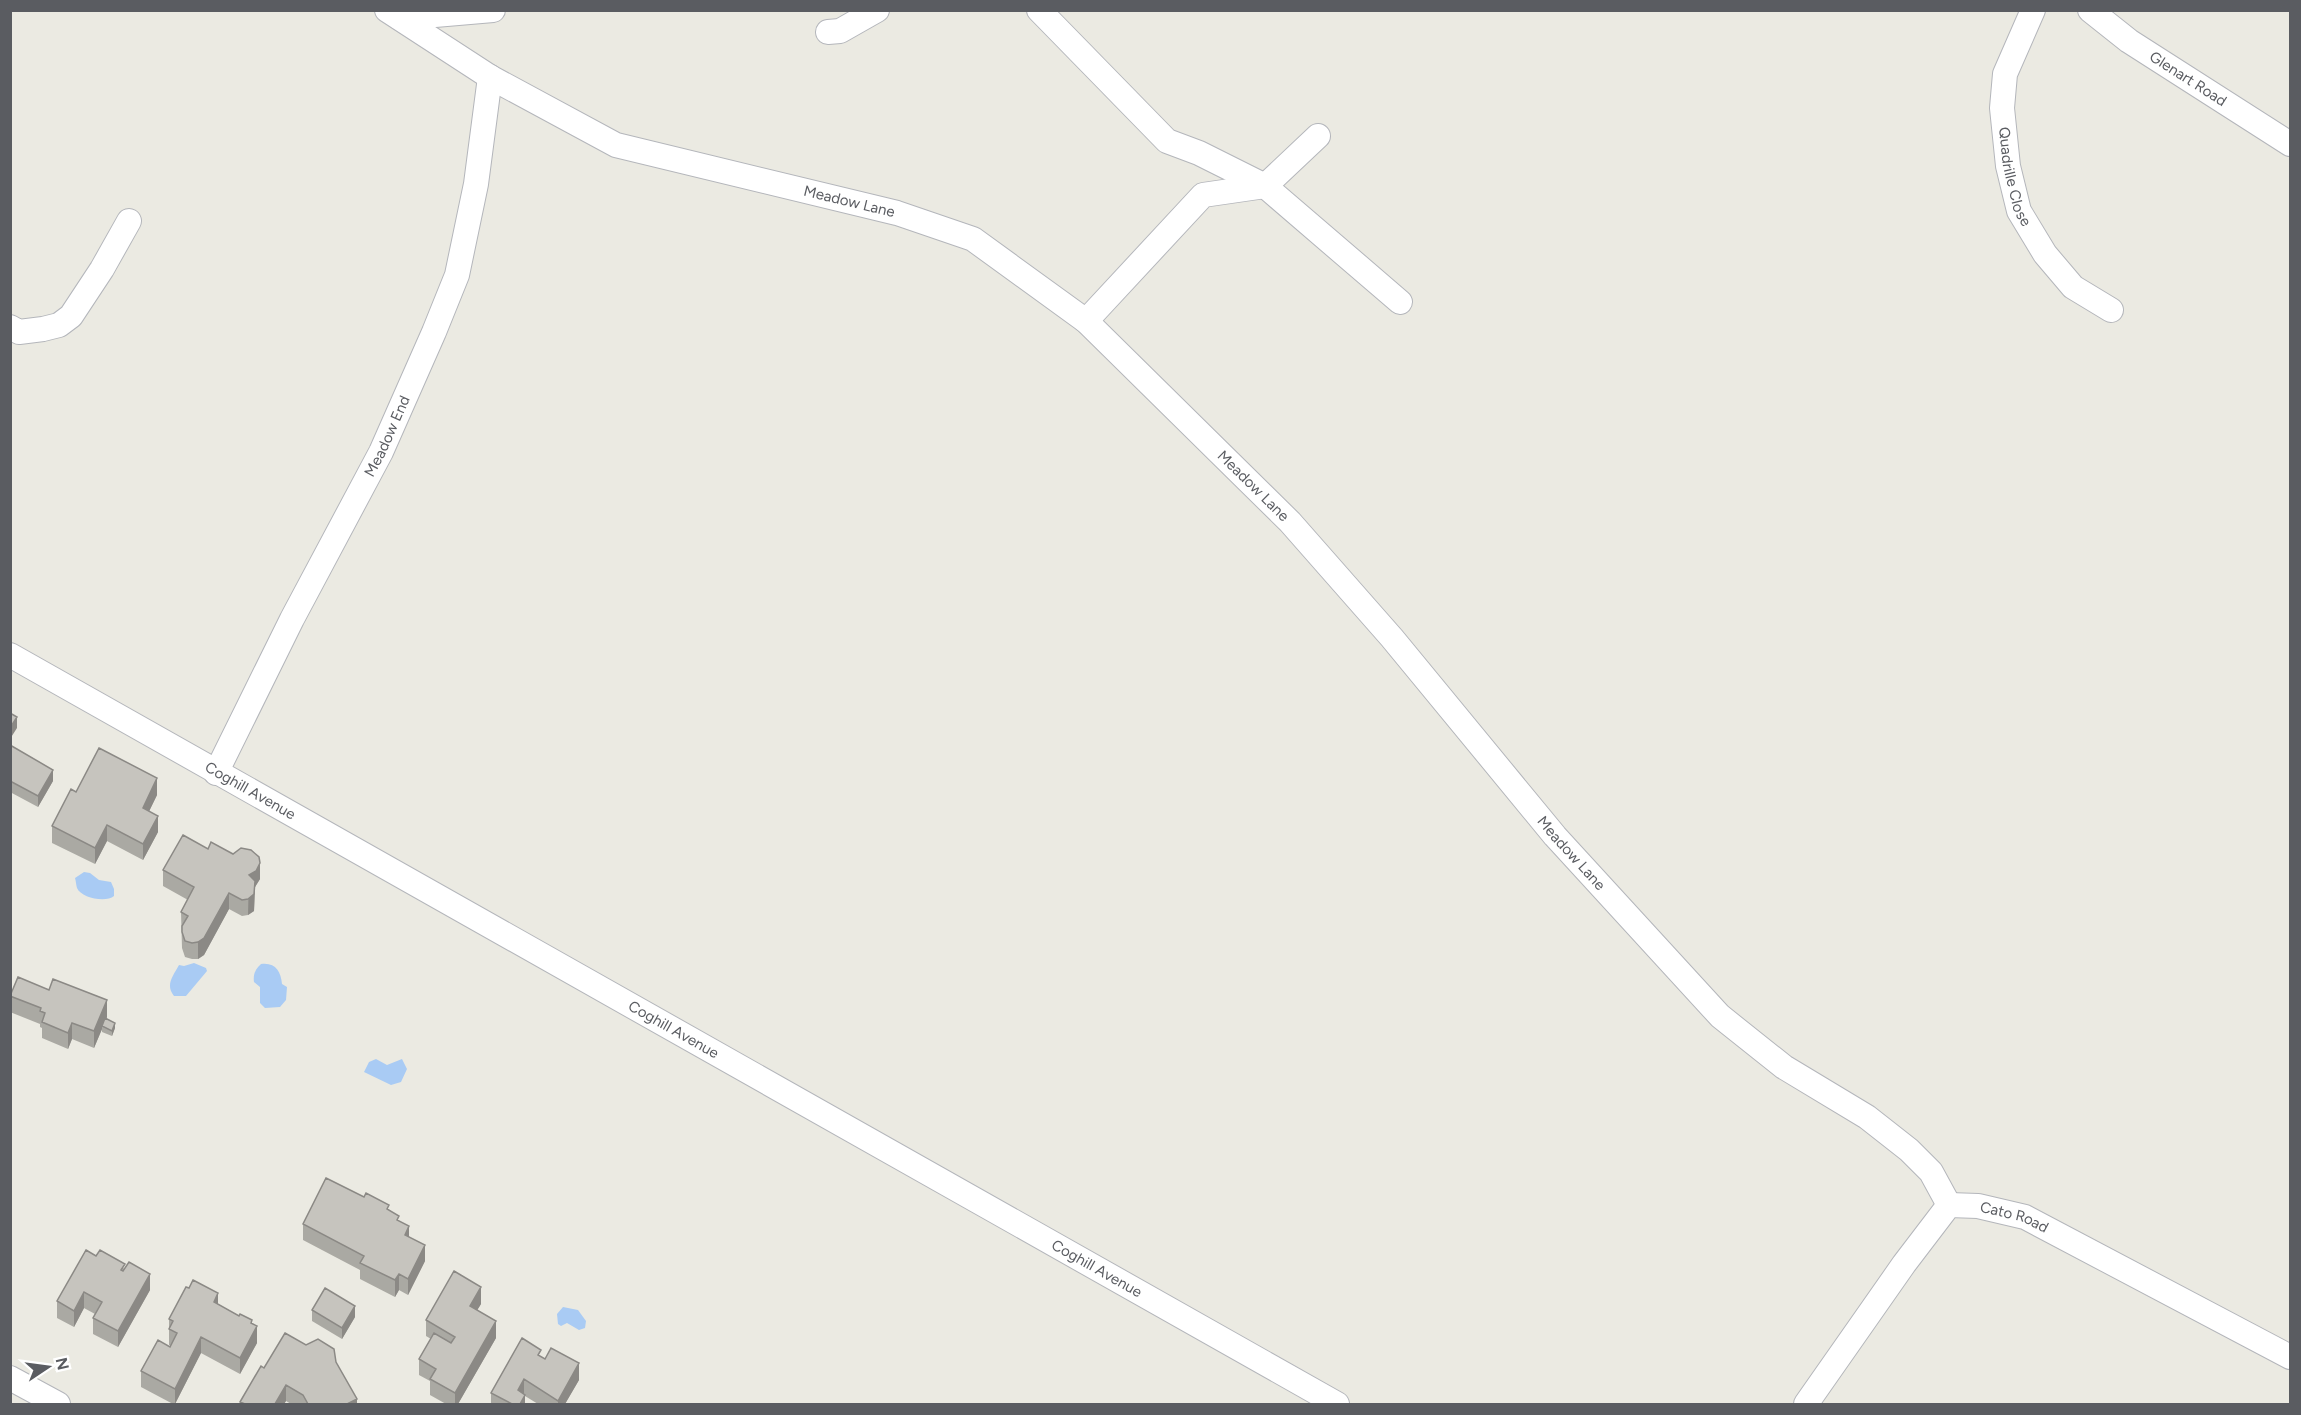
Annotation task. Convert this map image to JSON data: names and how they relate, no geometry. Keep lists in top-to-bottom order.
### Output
{
  "streets": {
    "street": [
      "Glenart Road",
      "Quadrille Close",
      "Meadow Lane",
      "Meadow End",
      "Coghill Avenue",
      "Cato Road"
    ]
  },
  "crossings": [
    ["Meadow Lane", "Meadow End"],
    ["Meadow Lane", "Cato Road"],
    ["Meadow End", "Coghill Avenue"]
  ],
  "north": "right"
}
